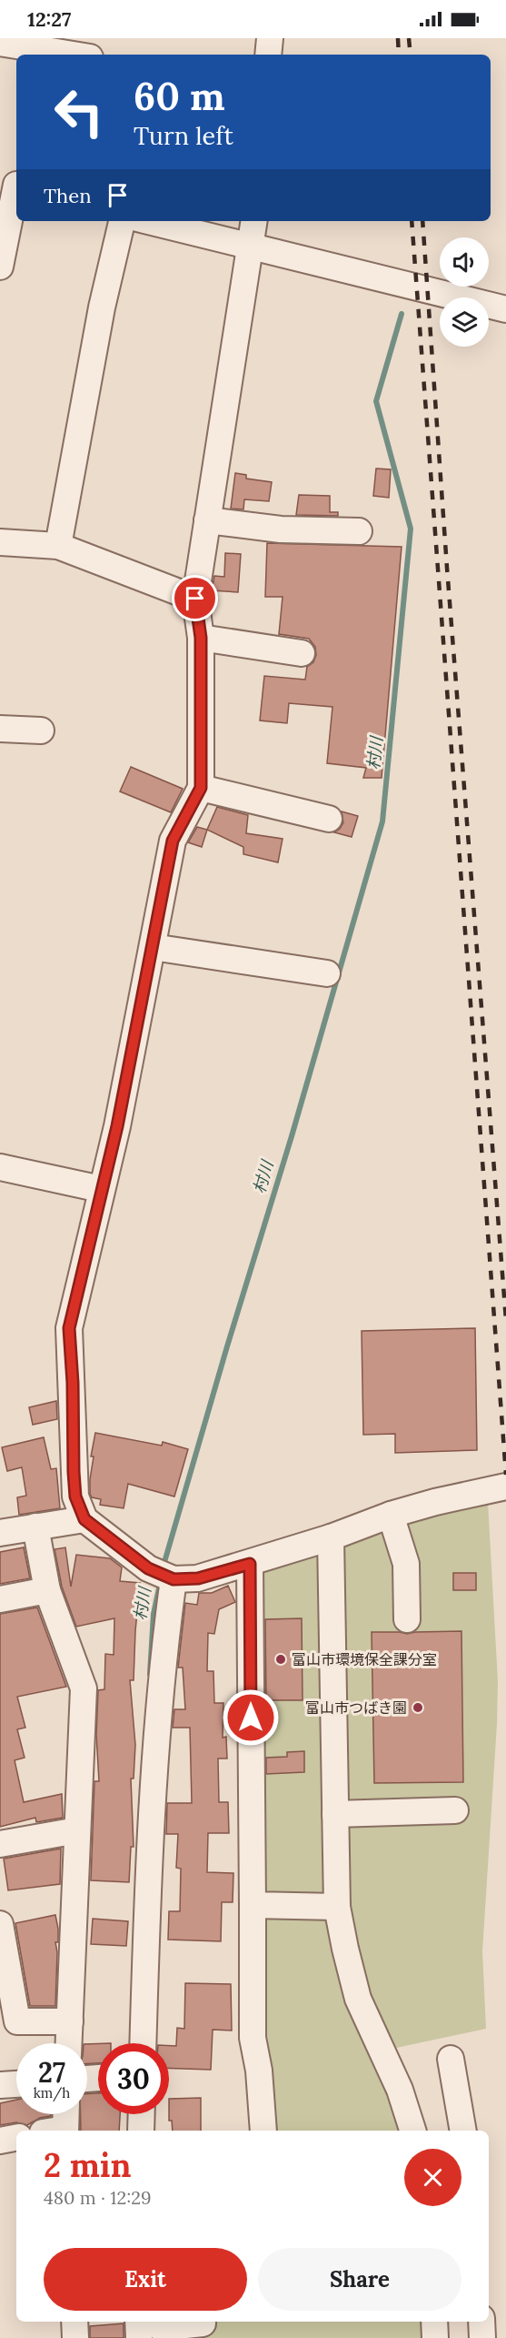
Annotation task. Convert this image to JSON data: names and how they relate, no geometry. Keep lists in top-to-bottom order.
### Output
{
  "water": ["村川"],
  "places": ["富山市環境保全課分室", "富山市つばき園"],
  "page": {
    "status": "12:27",
    "turn": ["60 m", "Turn left"],
    "then": "Then",
    "speed": "27 km/h",
    "limit": "30",
    "heading": ["2 min", "480 m · 12:29"],
    "buttons": ["Exit", "Share"]
  }
}
